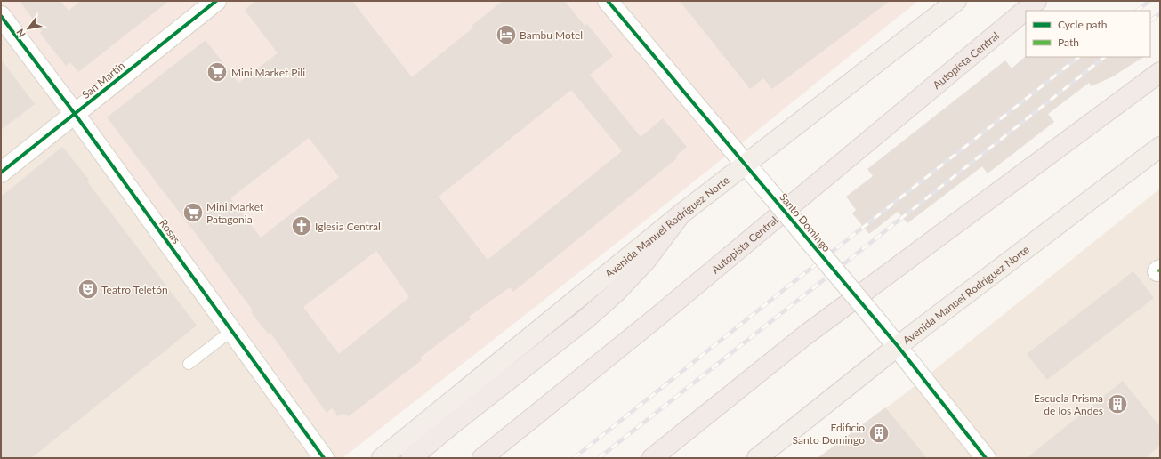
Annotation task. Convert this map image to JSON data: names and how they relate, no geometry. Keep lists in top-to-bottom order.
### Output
{
  "streets": {
    "highway": ["Autopista Central"],
    "main road": ["Avenida Manuel Rodríguez Norte"],
    "street": ["San Martín", "Santo Domingo", "Rosas"]
  },
  "crossings": [
    ["San Martín", "Rosas"],
    ["Santo Domingo", "Avenida Manuel Rodríguez Norte"]
  ],
  "places": {
    "hotel": ["Bambu Motel"],
    "supermarket": ["Mini Market Pili", "Mini Market Patagonia"],
    "church": ["Iglesia Central"],
    "theatre": ["Teatro Teletón"],
    "building": ["Escuela Prisma de los Andes", "Edificio Santo Domingo"]
  },
  "legend": ["Cycle path", "Path"],
  "north": "bottom left"
}
